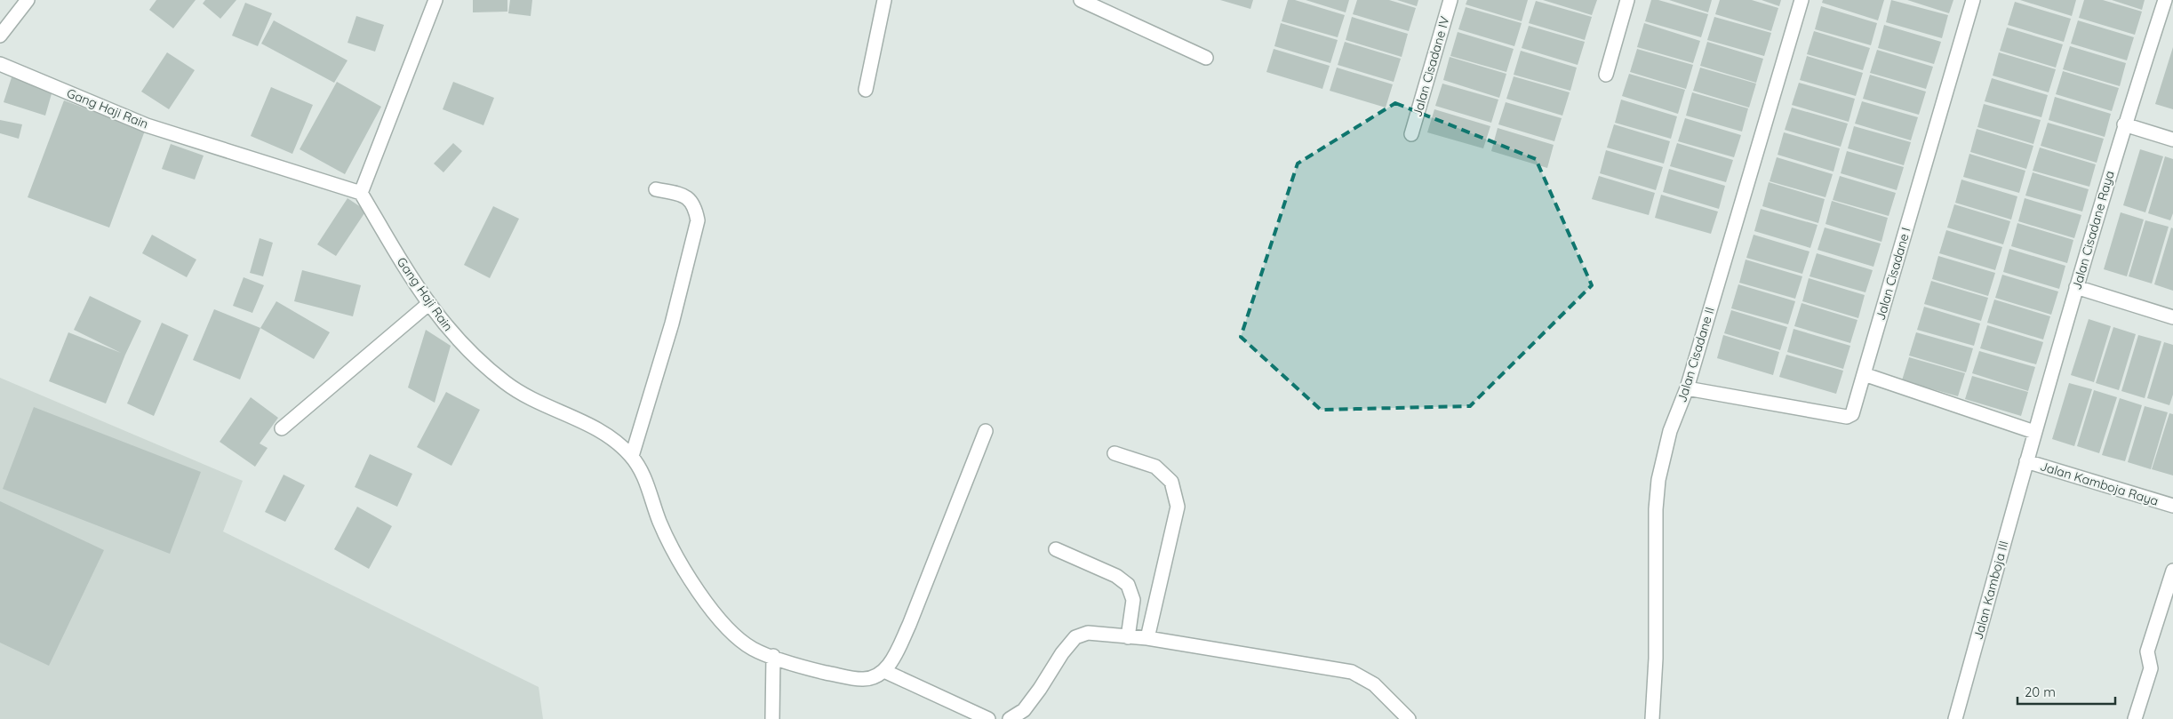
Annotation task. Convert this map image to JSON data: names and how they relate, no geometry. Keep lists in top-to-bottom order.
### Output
{
  "streets": {
    "street": [
      "Jalan Cisadane IV",
      "Gang Haji Rain",
      "Jalan Cisadane Raya",
      "Jalan Cisadane I",
      "Jalan Cisadane II",
      "Jalan Kamboja Raya",
      "Jalan Kamboja III"
    ]
  },
  "crossings": [
    ["Jalan Cisadane Raya", "Jalan Kamboja Raya"],
    ["Jalan Cisadane Raya", "Jalan Kamboja III"],
    ["Jalan Cisadane I", "Jalan Cisadane II"],
    ["Jalan Kamboja Raya", "Jalan Kamboja III"]
  ],
  "scale_bar": "20 m"
}
